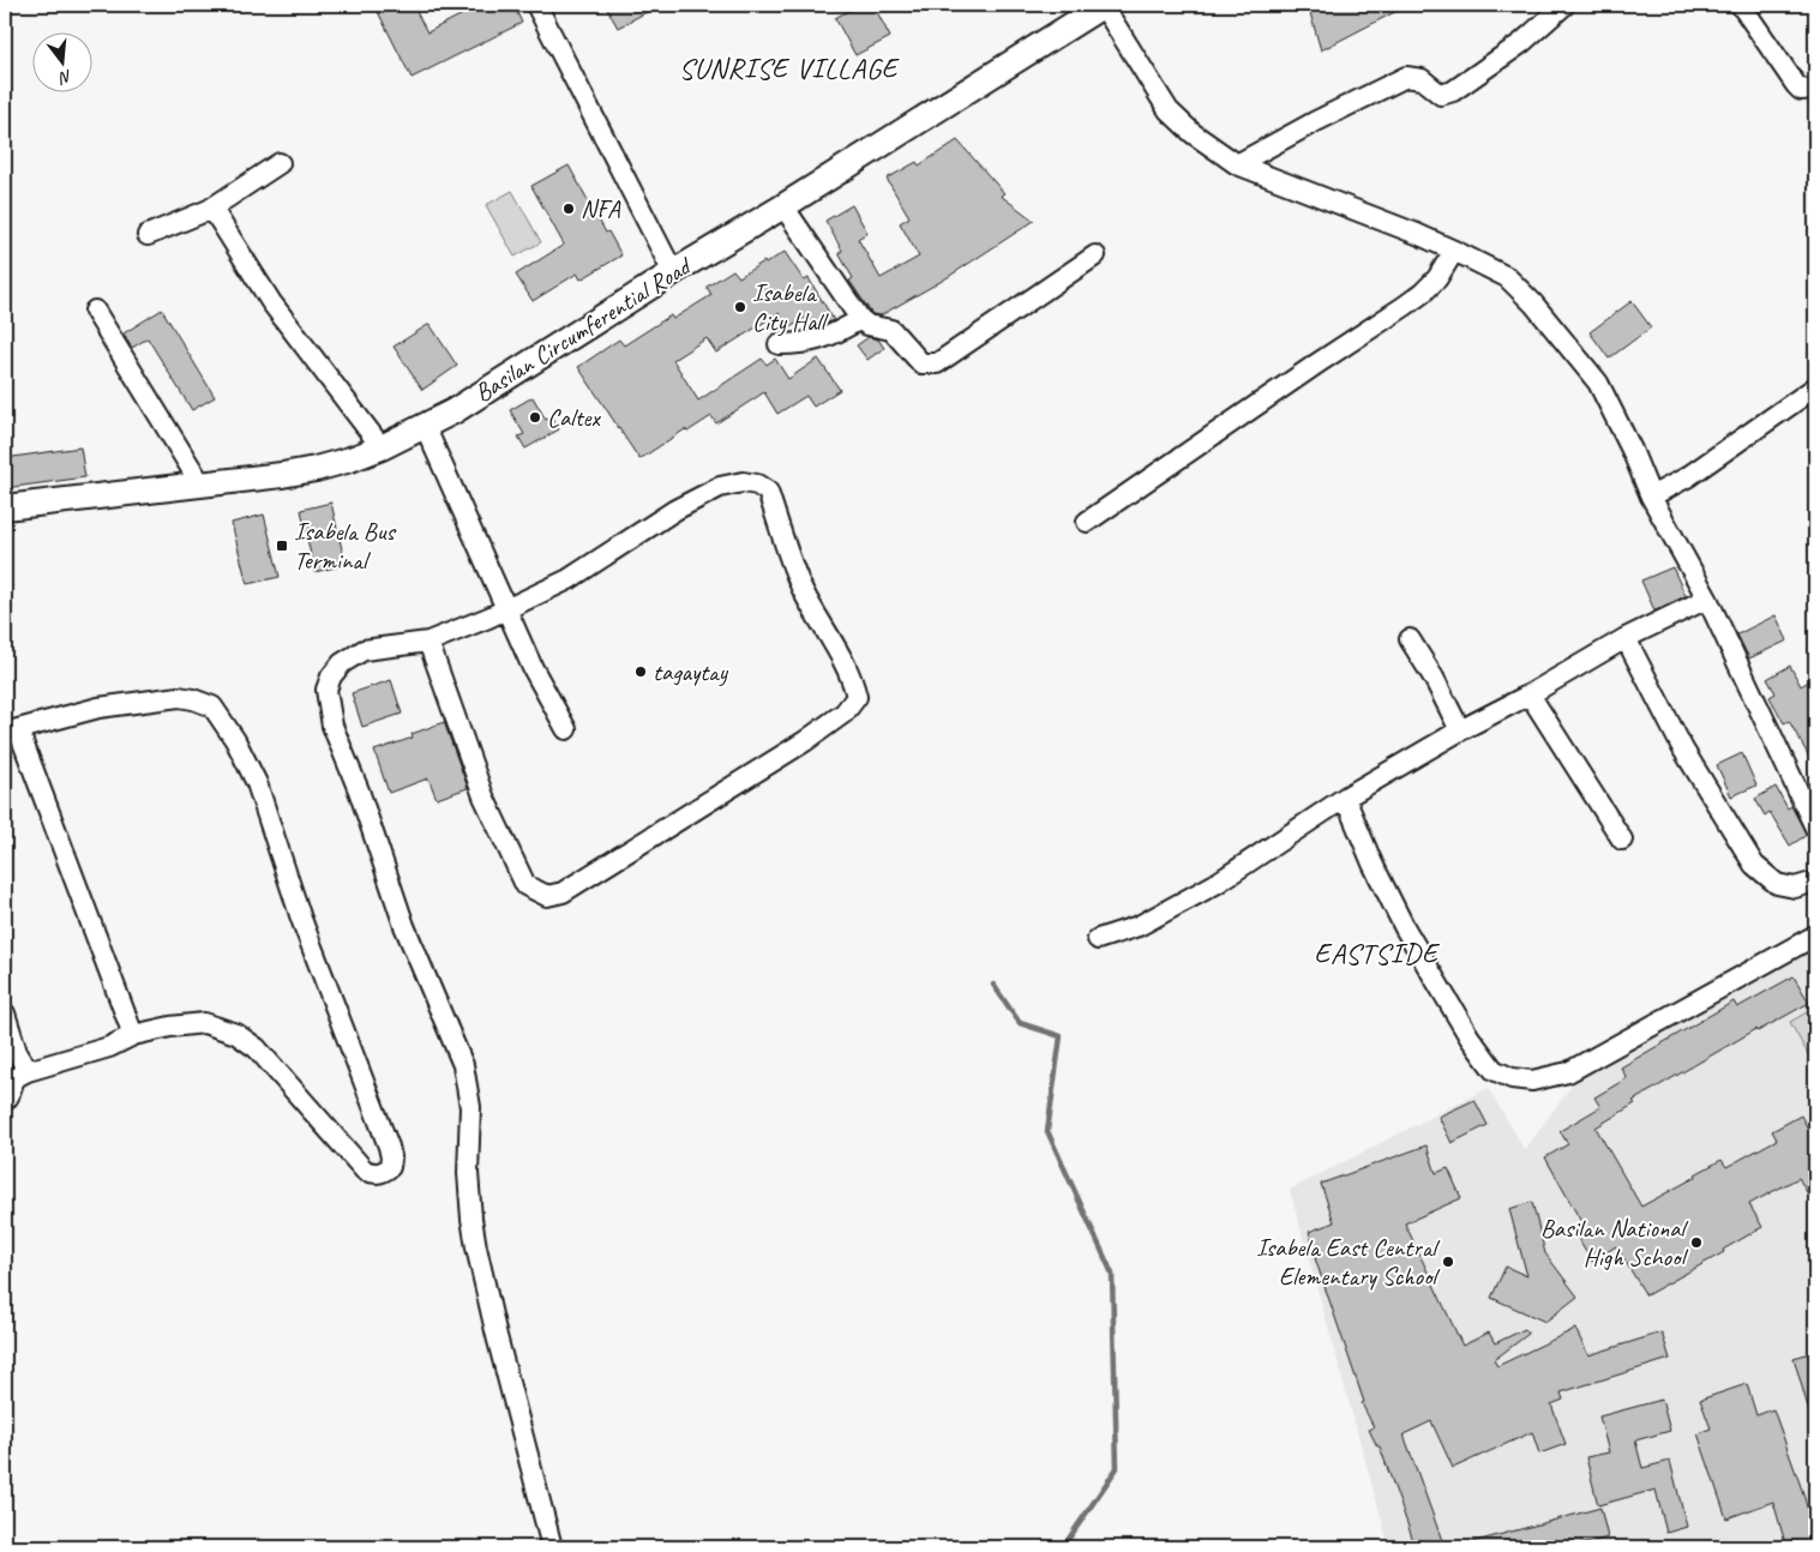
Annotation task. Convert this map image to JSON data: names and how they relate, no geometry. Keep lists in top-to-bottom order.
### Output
{
  "streets": {
    "main road": ["Basilan Circumferential Road"]
  },
  "districts": ["SUNRISE VILLAGE", "EASTSIDE"],
  "places": {
    "other": [
      "NFA",
      "Isabela City Hall",
      "Caltex",
      "tagaytay",
      "Basilan National High School",
      "Isabela East Central Elementary School"
    ],
    "transit": ["Isabela Bus Terminal"]
  },
  "north": "bottom"
}
